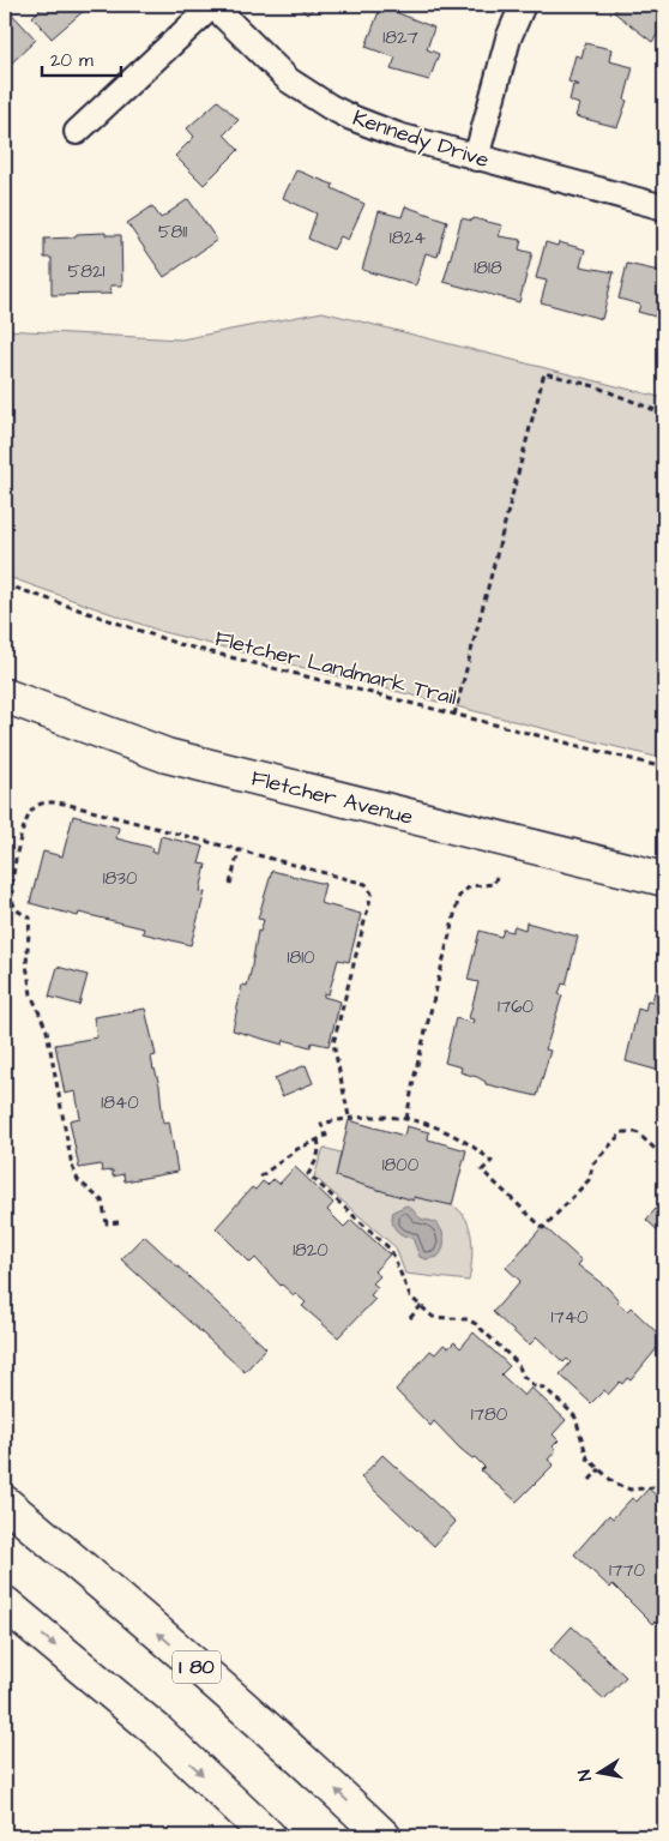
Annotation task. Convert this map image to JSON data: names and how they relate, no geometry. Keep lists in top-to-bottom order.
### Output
{
  "streets": {
    "main road": ["Fletcher Avenue", "I 80"],
    "street": ["Kennedy Drive"],
    "path": ["Fletcher Landmark Trail"]
  },
  "house_numbers": [
    "1827",
    "5811",
    "1824",
    "1818",
    "5821",
    "1830",
    "1810",
    "1760",
    "1840",
    "1800",
    "1820",
    "1740",
    "1780",
    "1770"
  ],
  "scale_bar": "20 m",
  "north": "left"
}
